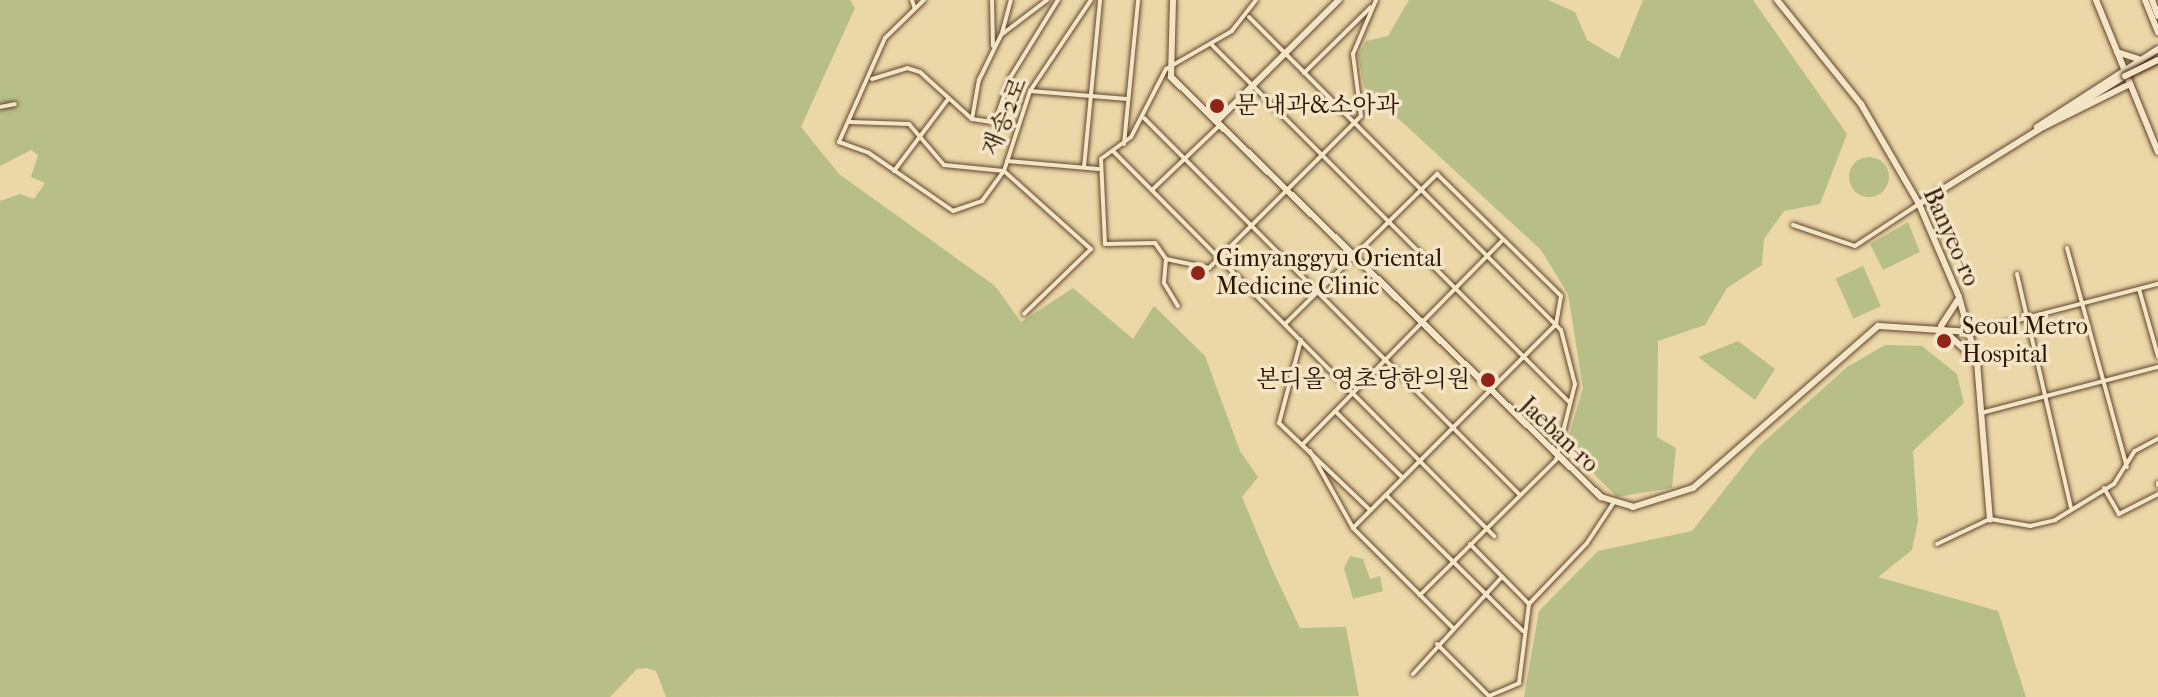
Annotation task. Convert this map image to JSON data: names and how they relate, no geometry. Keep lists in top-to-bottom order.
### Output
{
  "streets": {
    "main road": ["Banyeo-ro", "Jaeban-ro"],
    "street": ["재송2로"]
  },
  "places": [
    "문 내과&소아과",
    "Gimyanggyu Oriental Medicine Clinic",
    "Seoul Metro Hospital",
    "본디올 영초당한의원"
  ]
}
